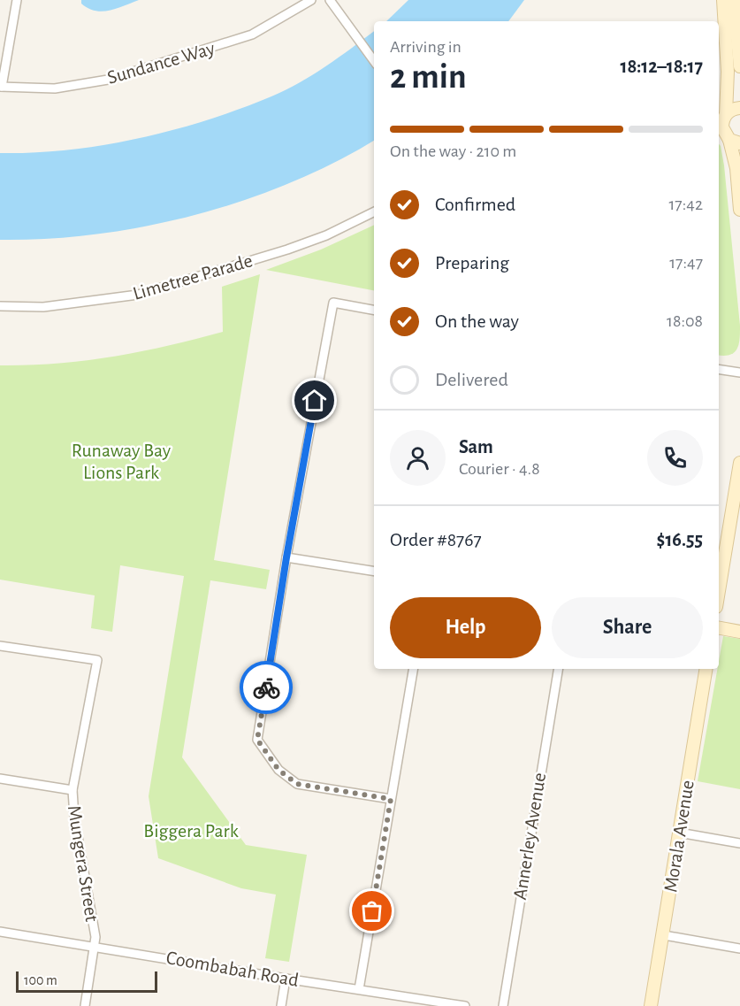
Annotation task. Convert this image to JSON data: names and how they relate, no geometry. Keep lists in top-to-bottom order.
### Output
{
  "streets": {
    "main road": ["Morala Avenue"],
    "street": [
      "Sundance Way",
      "Limetree Parade",
      "Annerley Avenue",
      "Mungera Street",
      "Coombabah Road"
    ]
  },
  "crossings": [
    ["Mungera Street", "Coombabah Road"]
  ],
  "parks": ["Runaway Bay Lions Park", "Biggera Park"],
  "scale_bar": "100 m",
  "page": {
    "heading": ["2 min", "Arriving in", "18:12–18:17"],
    "panel": [
      "Sam",
      "Courier · 4.8",
      "Order #8767",
      "$16.55"
    ],
    "bar": "On the way · 210 m",
    "list": [
      ["Confirmed", "17:42"],
      ["Preparing", "17:47"],
      ["On the way", "18:08"],
      "Delivered"
    ],
    "buttons": ["Help", "Share"],
    "scale": "100 m"
  }
}
